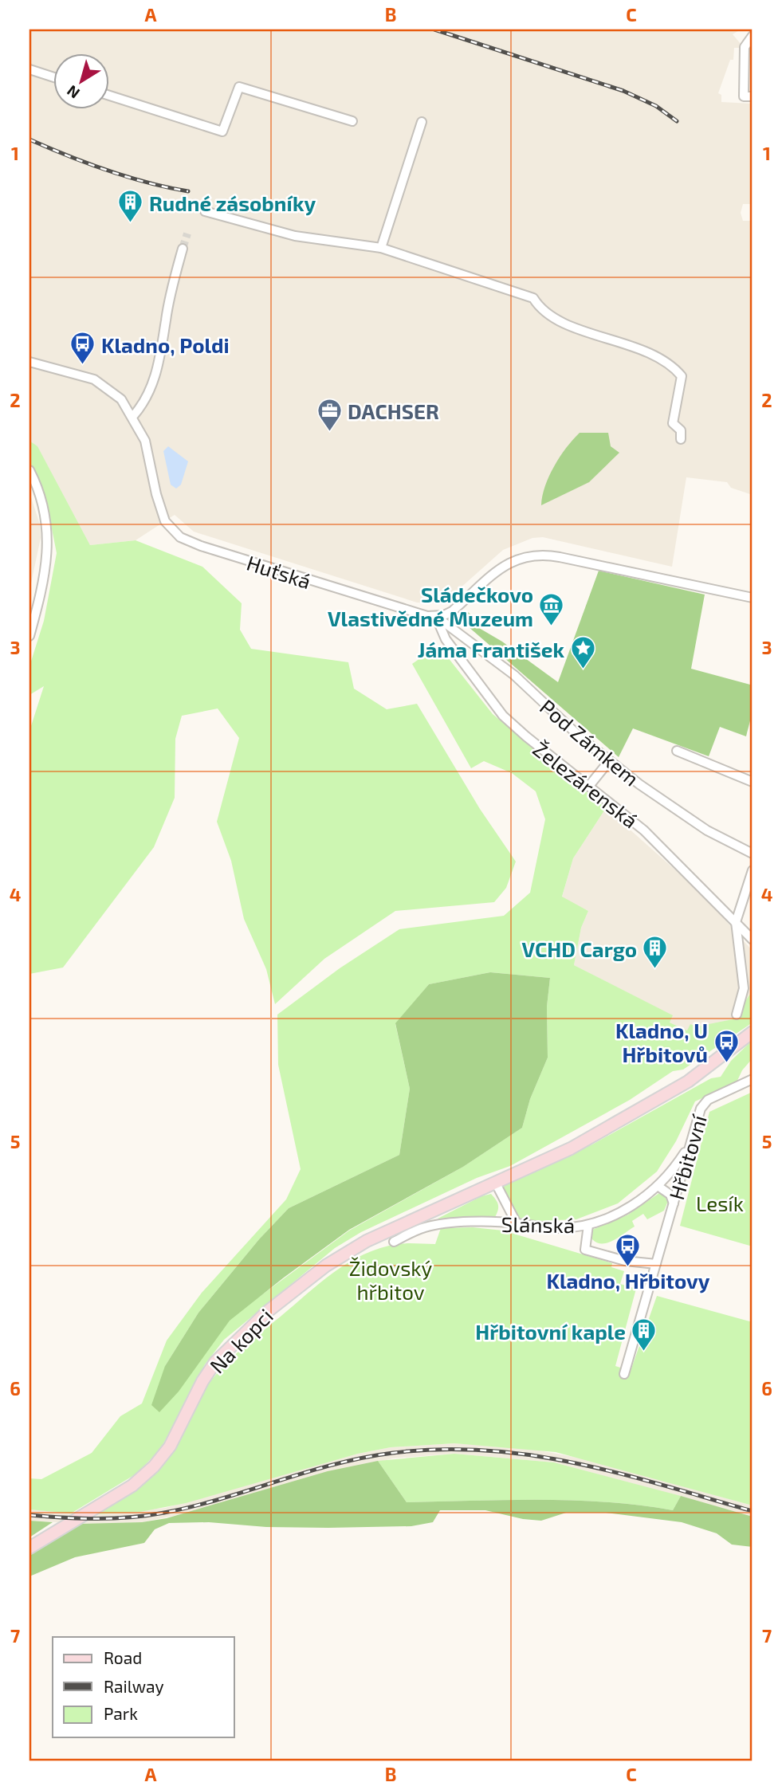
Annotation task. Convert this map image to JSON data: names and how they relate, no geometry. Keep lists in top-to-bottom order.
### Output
{
  "streets": {
    "main road": ["Slánská", "Na kopci"],
    "street": [
      "Huťská",
      "Pod Zámkem",
      "Železárenská",
      "Hřbitovní"
    ]
  },
  "crossings": [
    ["Huťská", "Pod Zámkem"],
    ["Huťská", "Železárenská"],
    ["Pod Zámkem", "Železárenská"],
    ["Hřbitovní", "Slánská"],
    ["Slánská", "Na kopci"]
  ],
  "parks": ["Lesík", "Židovský hřbitov"],
  "places": {
    "building": ["Rudné zásobníky", "VCHD Cargo", "Hřbitovní kaple"],
    "bus stop": ["Kladno, Poldi", "Kladno, U Hřbitovů", "Kladno, Hřbitovy"],
    "office": ["DACHSER"],
    "museum": ["Sládečkovo Vlastivědné Muzeum"],
    "place": ["Jáma František"]
  },
  "legend": ["Road", "Railway", "Park"],
  "north": "bottom left",
  "grid": {
    "columns": ["A", "B", "C"],
    "rows": [
      "1",
      "2",
      "3",
      "4",
      "5",
      "6",
      "7"
    ]
  }
}
